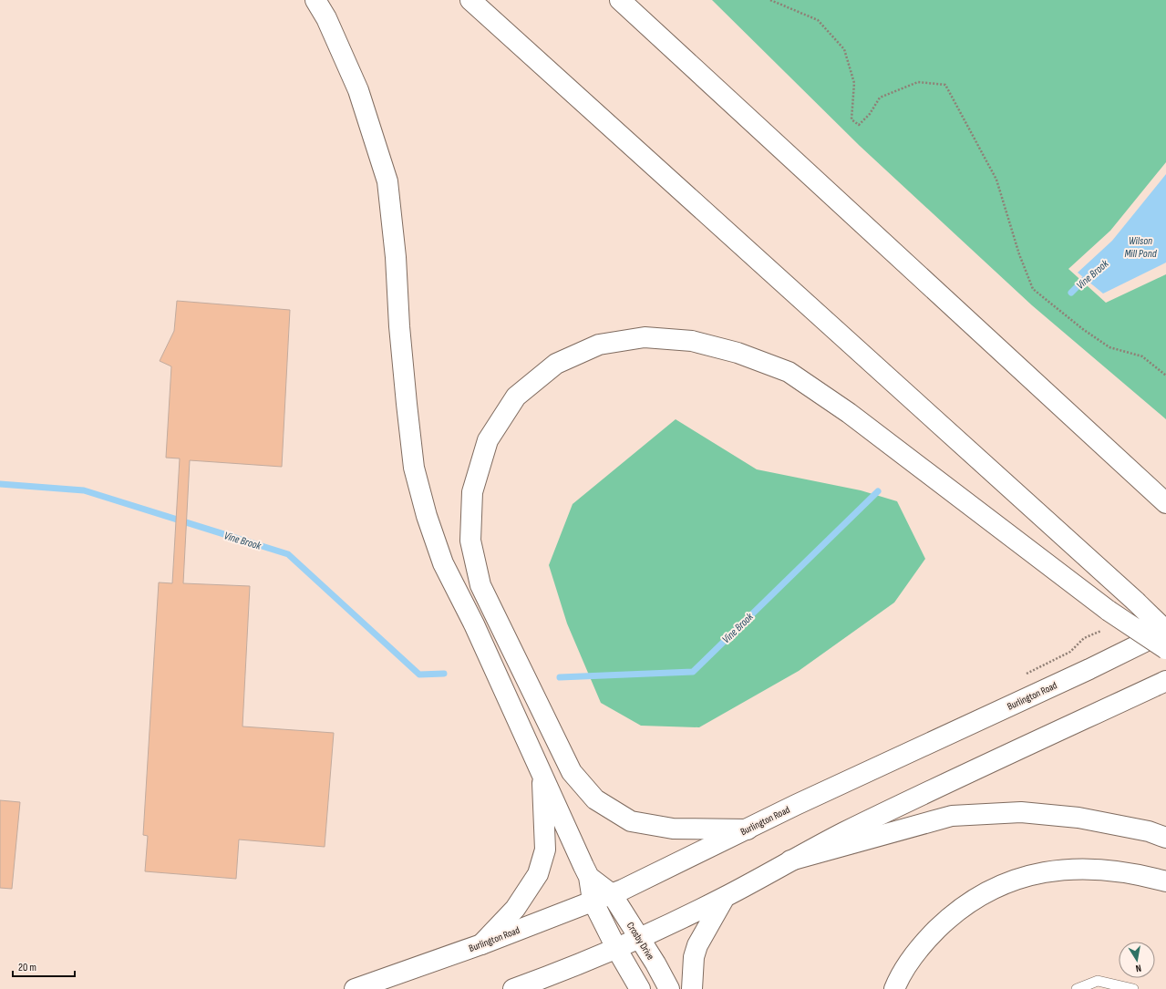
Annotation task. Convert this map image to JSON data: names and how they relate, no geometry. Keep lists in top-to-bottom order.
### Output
{
  "streets": {
    "main road": ["Burlington Road", "Crosby Drive"]
  },
  "crossings": [
    ["Burlington Road", "Crosby Drive"]
  ],
  "water": ["Wilson Mill Pond", "Vine Brook"],
  "scale_bar": "20 m",
  "north": "bottom"
}
